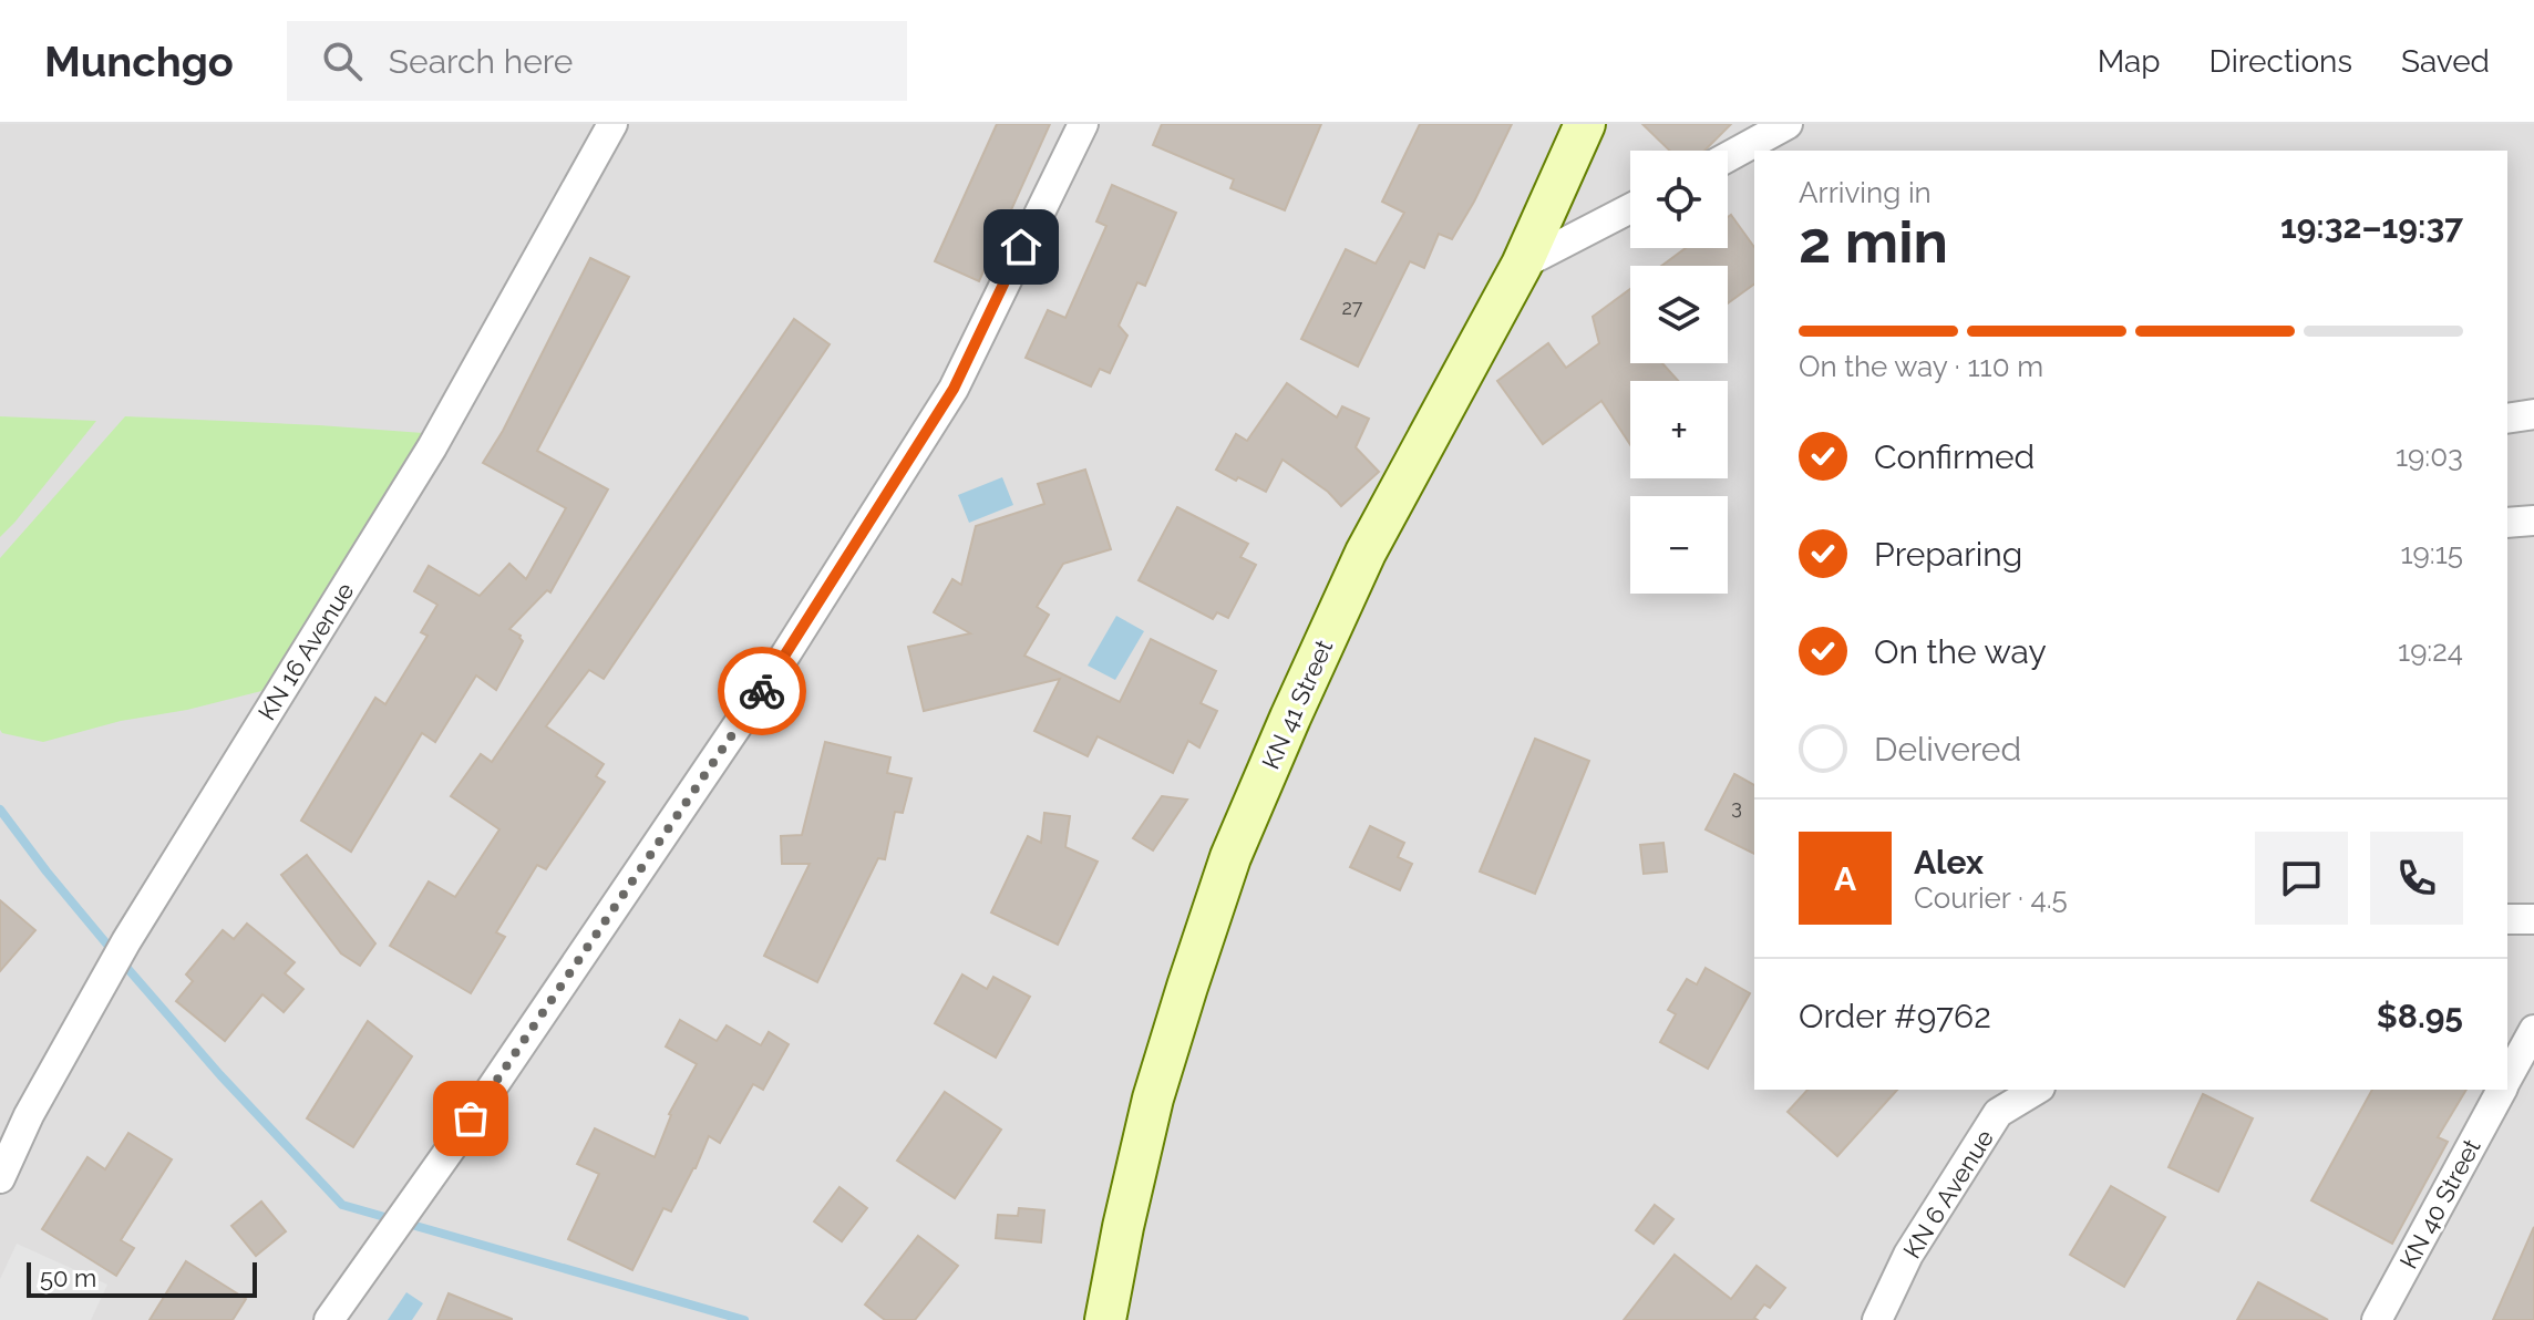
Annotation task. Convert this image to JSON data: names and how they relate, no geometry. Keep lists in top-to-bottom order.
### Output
{
  "streets": {
    "main road": ["KN 41 Street"],
    "street": ["KN 16 Avenue", "KN 6 Avenue", "KN 40 Street"]
  },
  "house_numbers": ["27", "3"],
  "scale_bar": "50 m",
  "page": {
    "header": "Munchgo",
    "search": "Search here",
    "nav": ["Map", "Directions", "Saved"],
    "map_buttons": ["+", "−"],
    "heading": ["2 min", "Arriving in", "19:32–19:37"],
    "panel": [
      "Alex",
      "Courier · 4.5",
      "Order #9762",
      "$8.95"
    ],
    "bar": "On the way · 110 m",
    "list": [
      ["Confirmed", "19:03"],
      ["Preparing", "19:15"],
      ["On the way", "19:24"],
      "Delivered"
    ],
    "round": "A",
    "scale": "50 m"
  }
}
